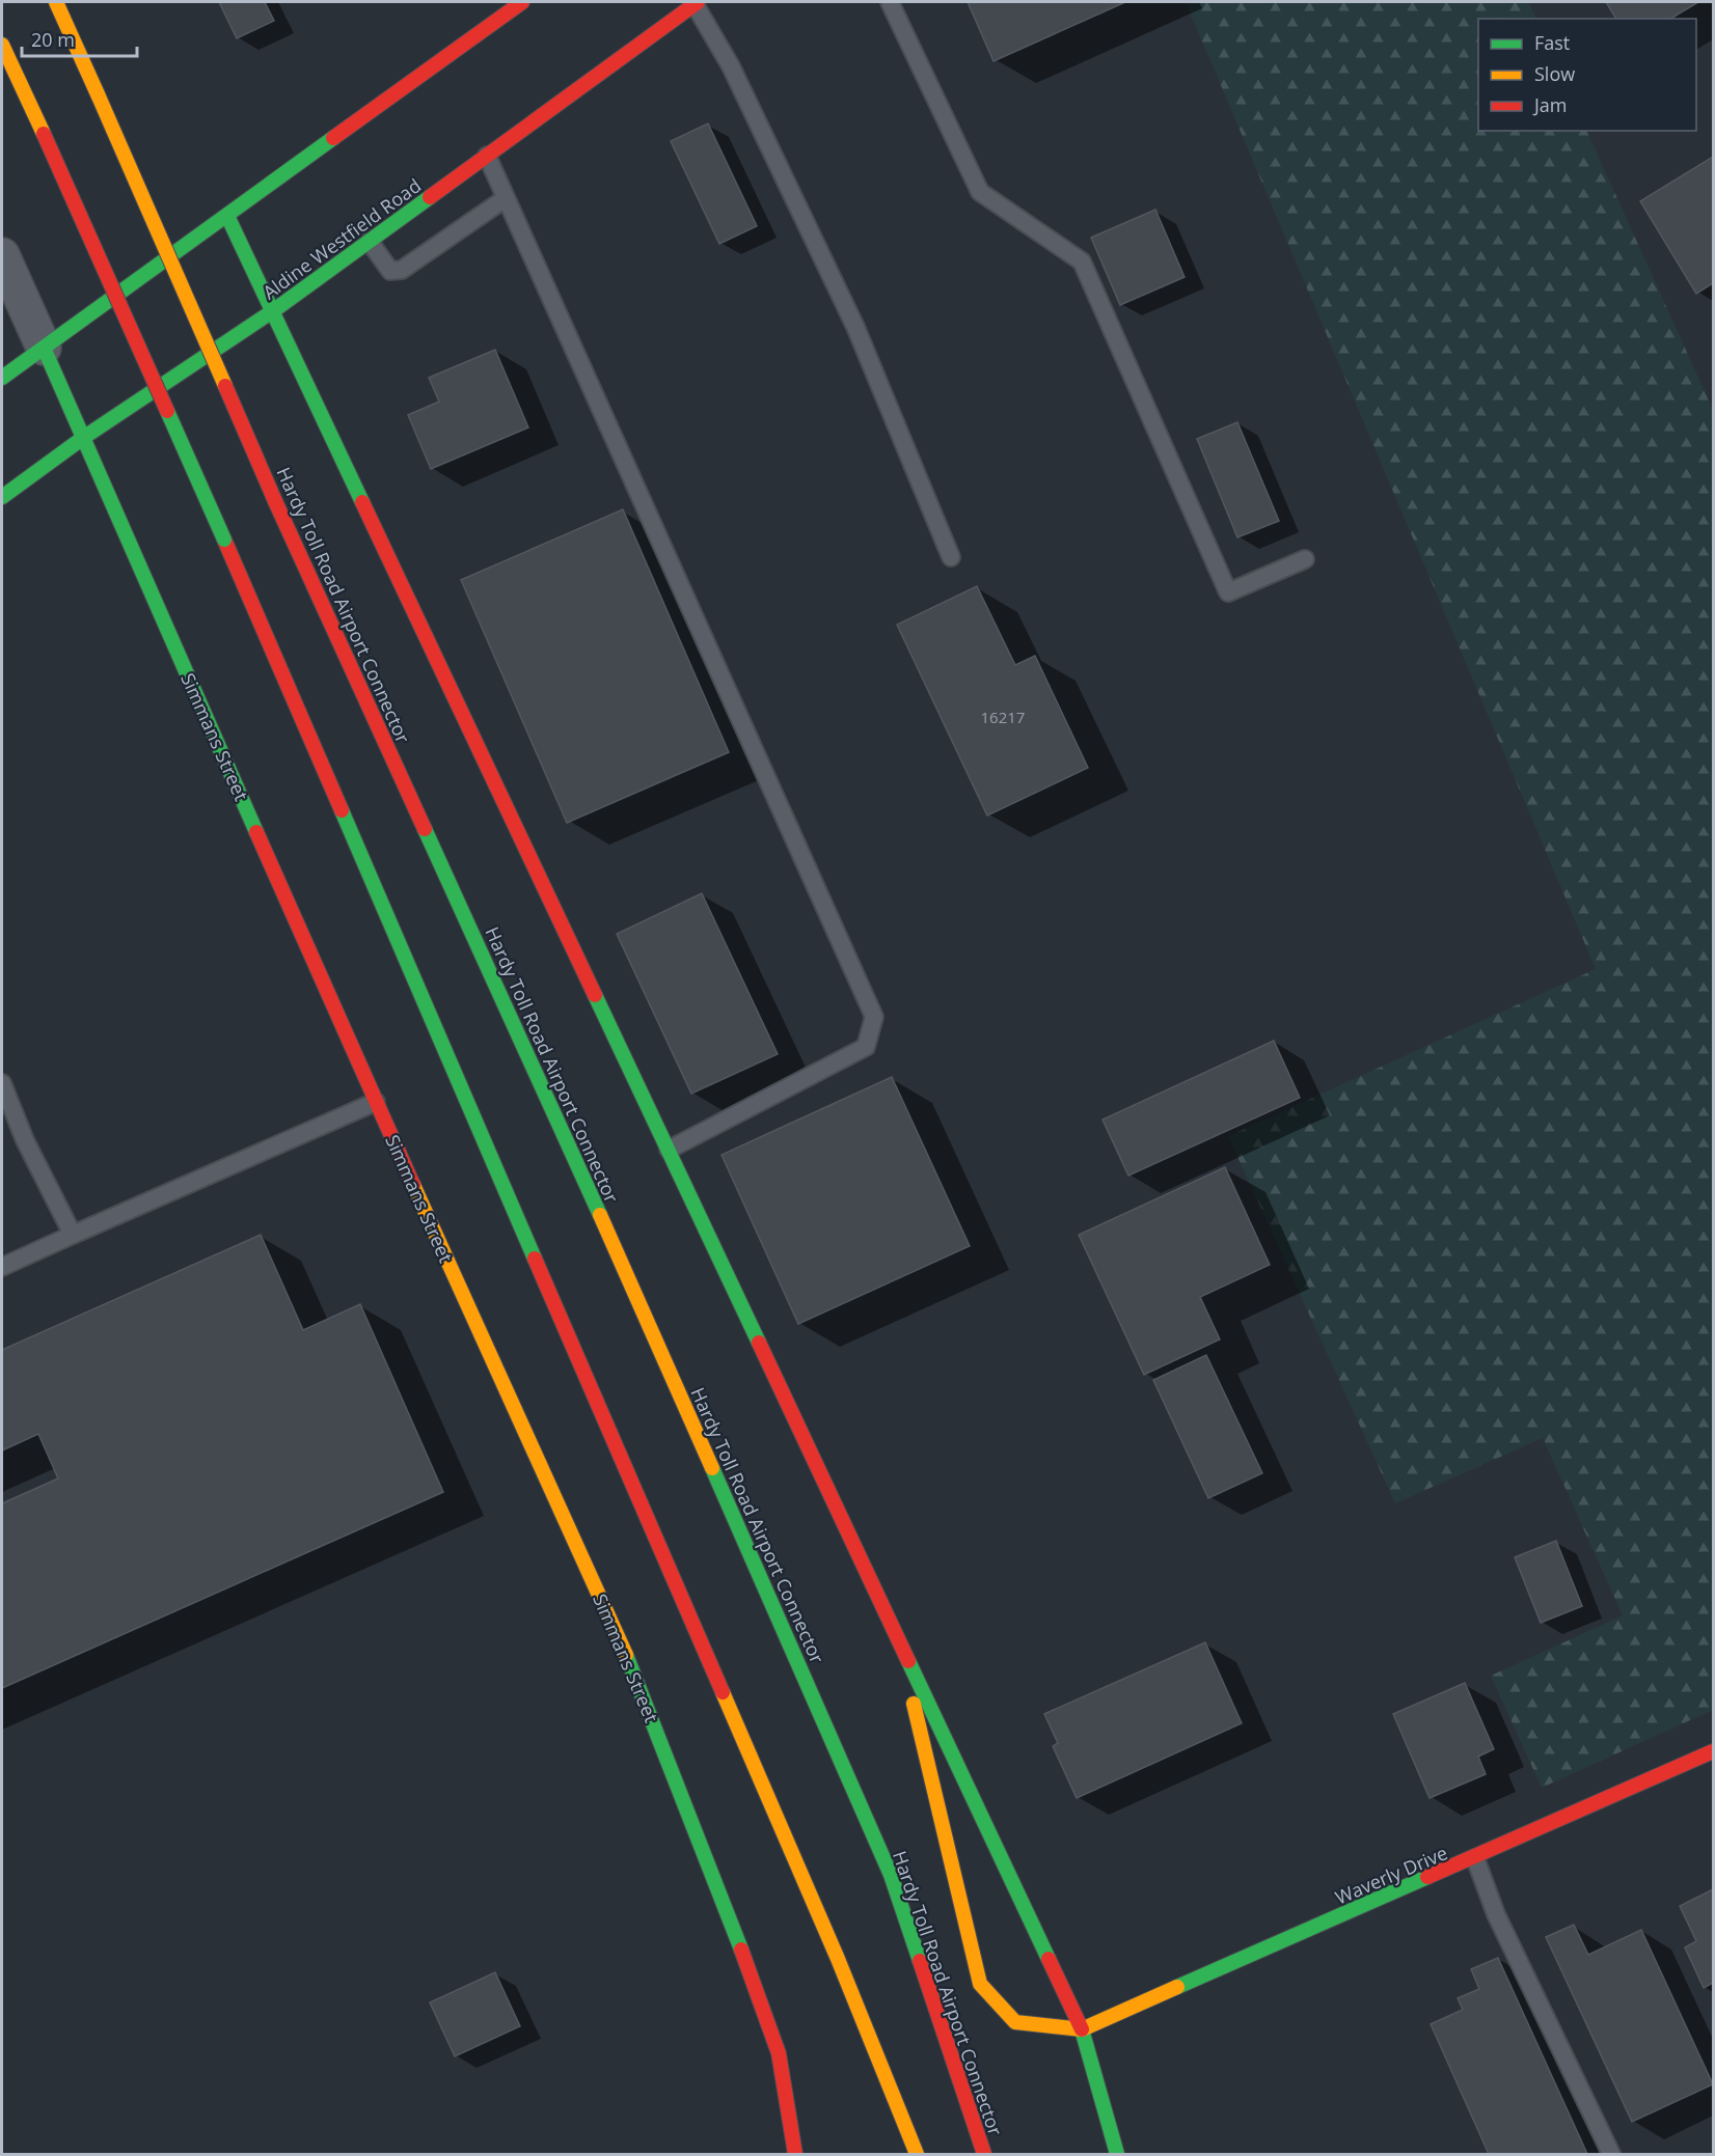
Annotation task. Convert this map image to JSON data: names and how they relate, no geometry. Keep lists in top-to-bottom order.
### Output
{
  "streets": {
    "main road": [
      "Aldine Westfield Road",
      "Hardy Toll Road Airport Connector",
      "Simmans Street",
      "Waverly Drive"
    ]
  },
  "crossings": [
    ["Aldine Westfield Road", "Simmans Street"]
  ],
  "house_numbers": ["16217"],
  "legend": ["Fast", "Slow", "Jam"],
  "scale_bar": "20 m"
}
